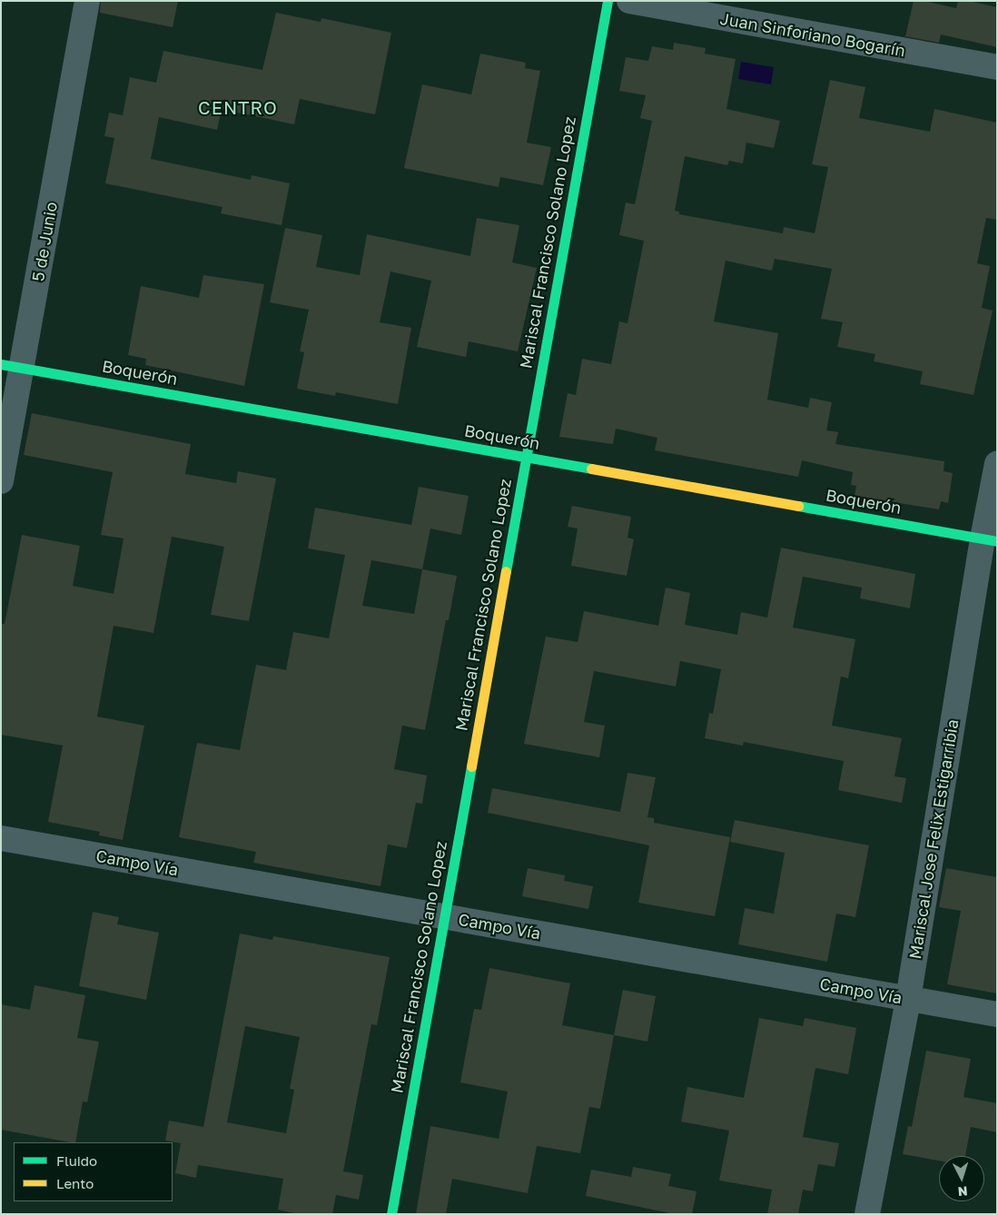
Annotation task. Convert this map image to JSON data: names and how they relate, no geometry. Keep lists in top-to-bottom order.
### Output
{
  "streets": {
    "street": [
      "Juan Sinforiano Bogarín",
      "5 de Junio",
      "Mariscal Francisco Solano Lopez",
      "Boquerón",
      "Mariscal Jose Felix Estigarribia",
      "Campo Vía"
    ]
  },
  "crossings": [
    ["5 de Junio", "Boquerón"],
    ["Mariscal Francisco Solano Lopez", "Boquerón"],
    ["Mariscal Francisco Solano Lopez", "Campo Vía"],
    ["Boquerón", "Mariscal Jose Felix Estigarribia"],
    ["Mariscal Jose Felix Estigarribia", "Campo Vía"]
  ],
  "districts": ["CENTRO"],
  "legend": ["Fluido", "Lento"],
  "north": "bottom"
}
